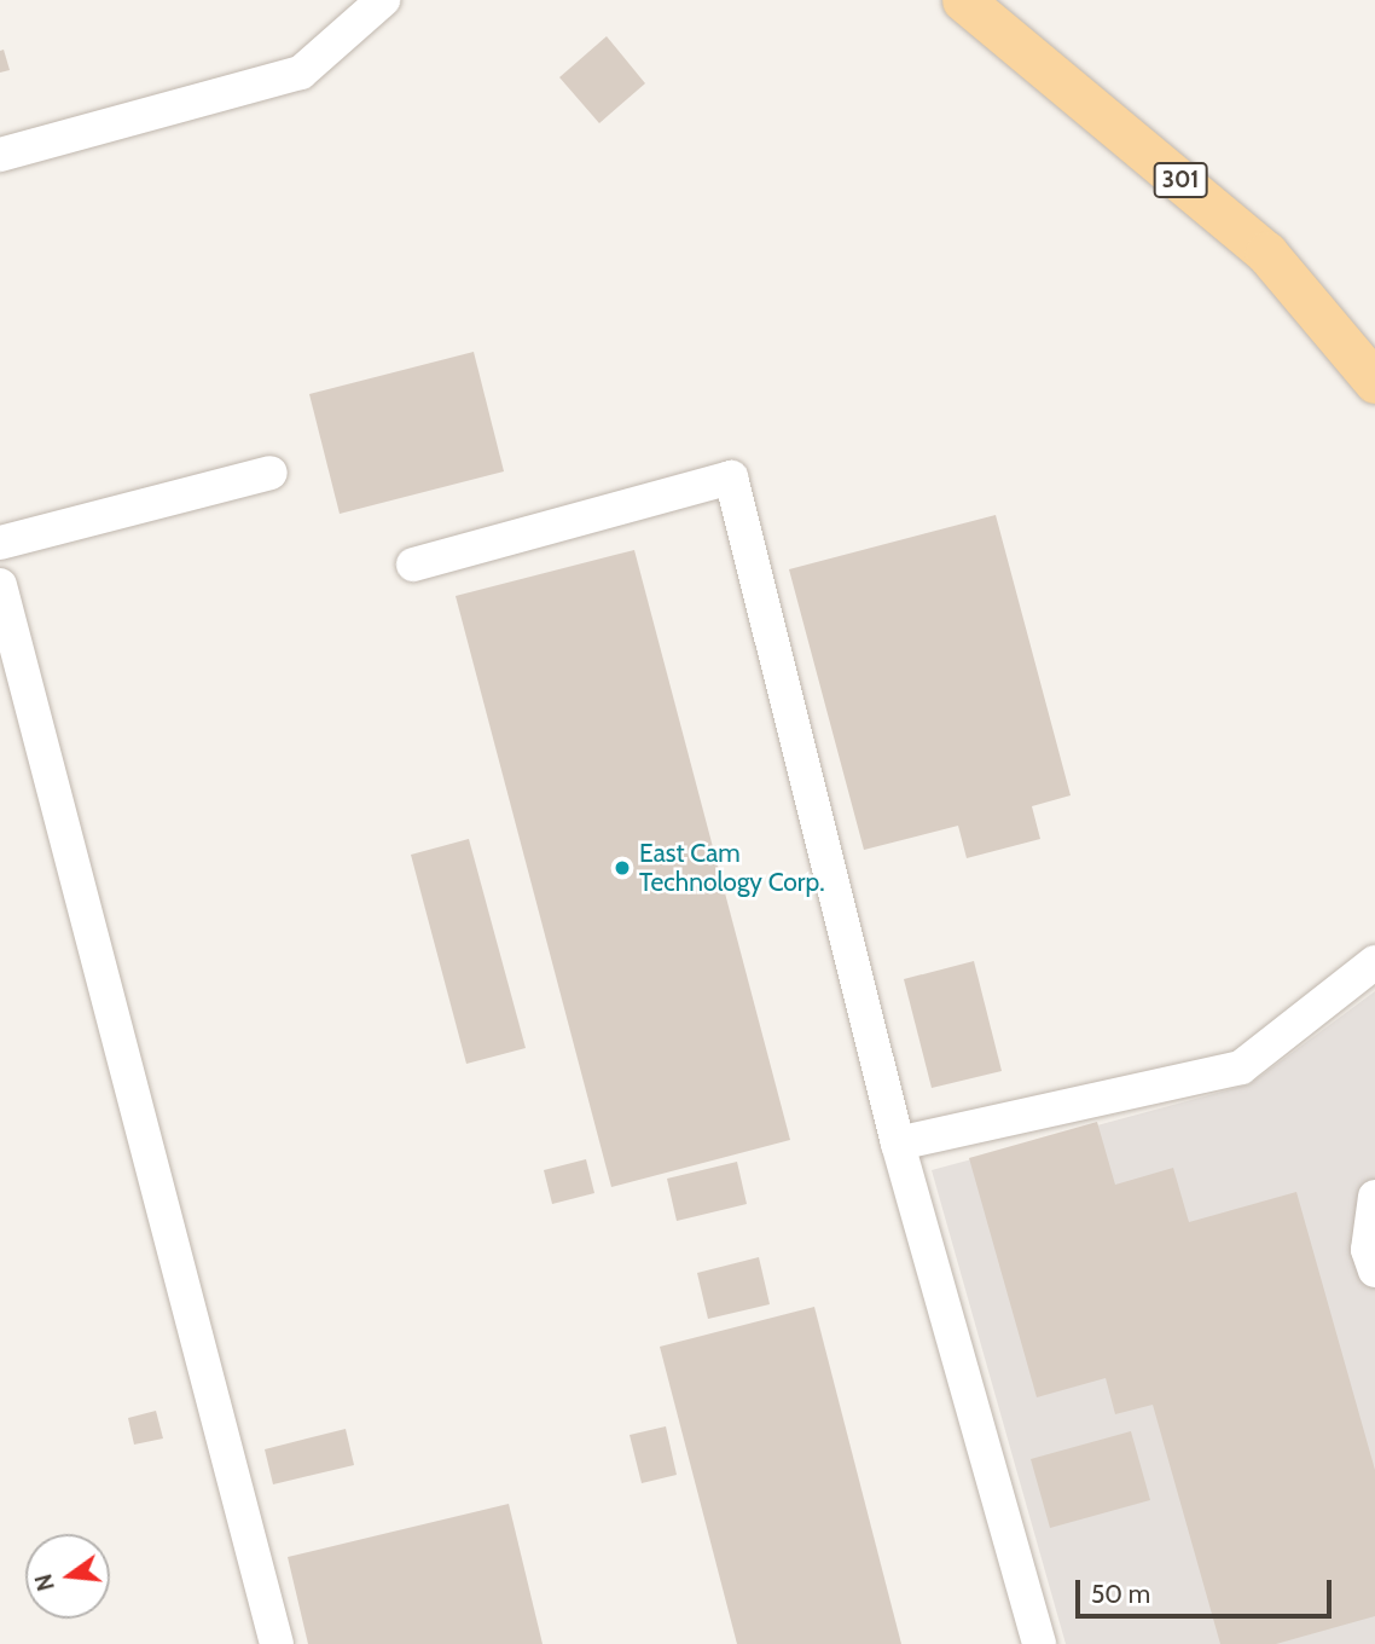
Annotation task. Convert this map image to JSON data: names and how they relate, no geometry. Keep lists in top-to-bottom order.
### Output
{
  "streets": {
    "main road": ["301"]
  },
  "places": ["East Cam Technology Corp."],
  "scale_bar": "50 m",
  "north": "left"
}
